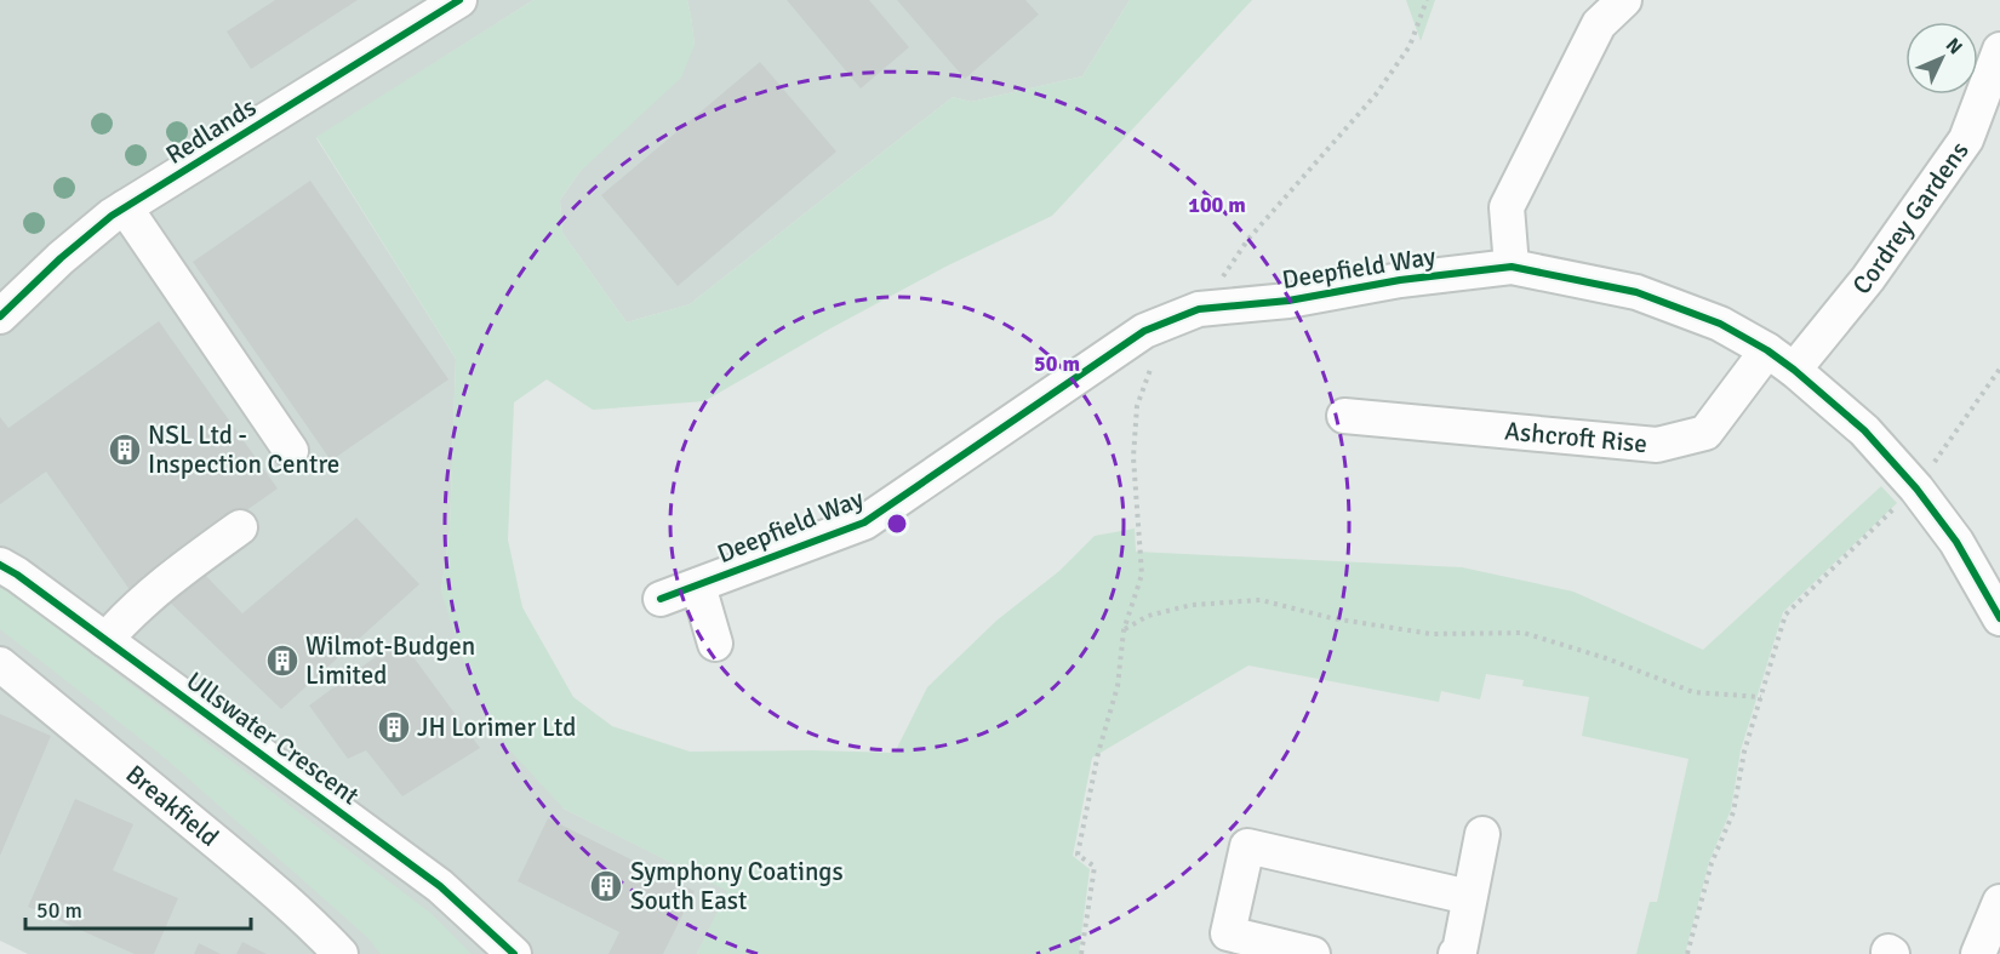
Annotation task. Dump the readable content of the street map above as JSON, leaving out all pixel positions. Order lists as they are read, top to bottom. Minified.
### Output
{"streets":{"street":["Redlands","Cordrey Gardens","Deepfield Way","Ashcroft Rise","Ullswater Crescent","Breakfield"]},"crossings":[["Cordrey Gardens","Deepfield Way"],["Cordrey Gardens","Ashcroft Rise"],["Deepfield Way","Ashcroft Rise"]],"places":{"building":["NSL Ltd - Inspection Centre","Wilmot-Budgen Limited","JH Lorimer Ltd","Symphony Coatings South East"]},"scale_bar":"50 m","north":"top right","rings":["100 m","50 m"]}
